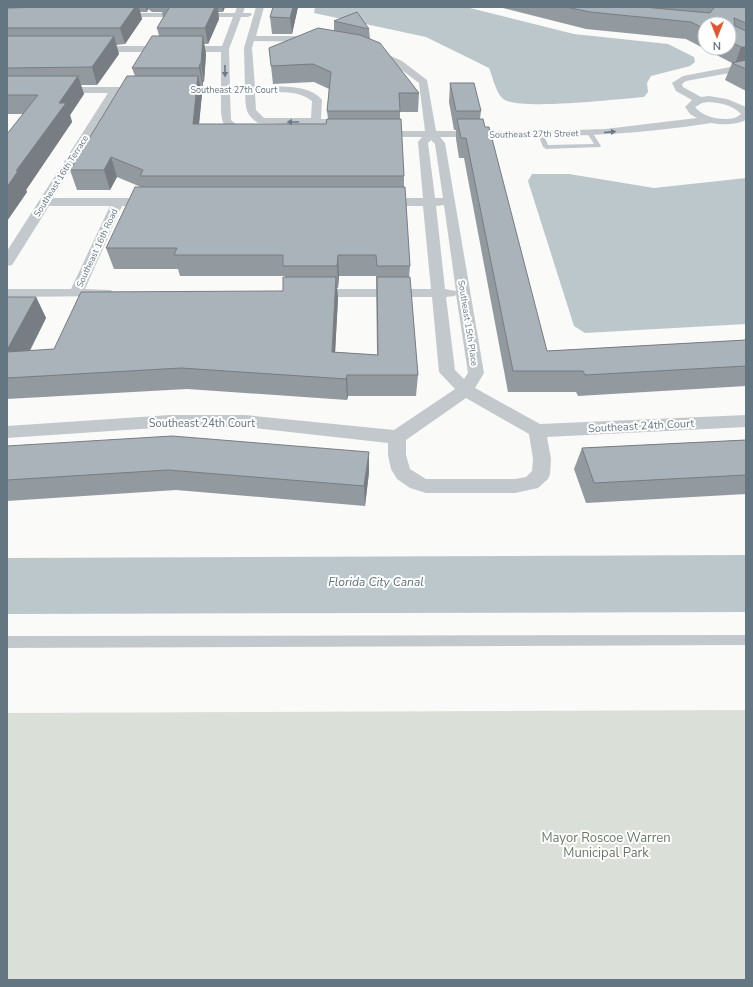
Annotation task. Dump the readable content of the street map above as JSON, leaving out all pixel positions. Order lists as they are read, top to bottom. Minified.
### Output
{"streets":{"street":["Southeast 27th Court","Southeast 27th Street","Southeast 16th Terrace","Southeast 16th Road","Southeast 15th Place","Southeast 24th Court"]},"crossings":[["Southeast 27th Court","Southeast 16th Terrace"],["Southeast 27th Street","Southeast 15th Place"]],"water":["Florida City Canal"],"parks":["Mayor Roscoe Warren Municipal Park"],"north":"bottom"}
